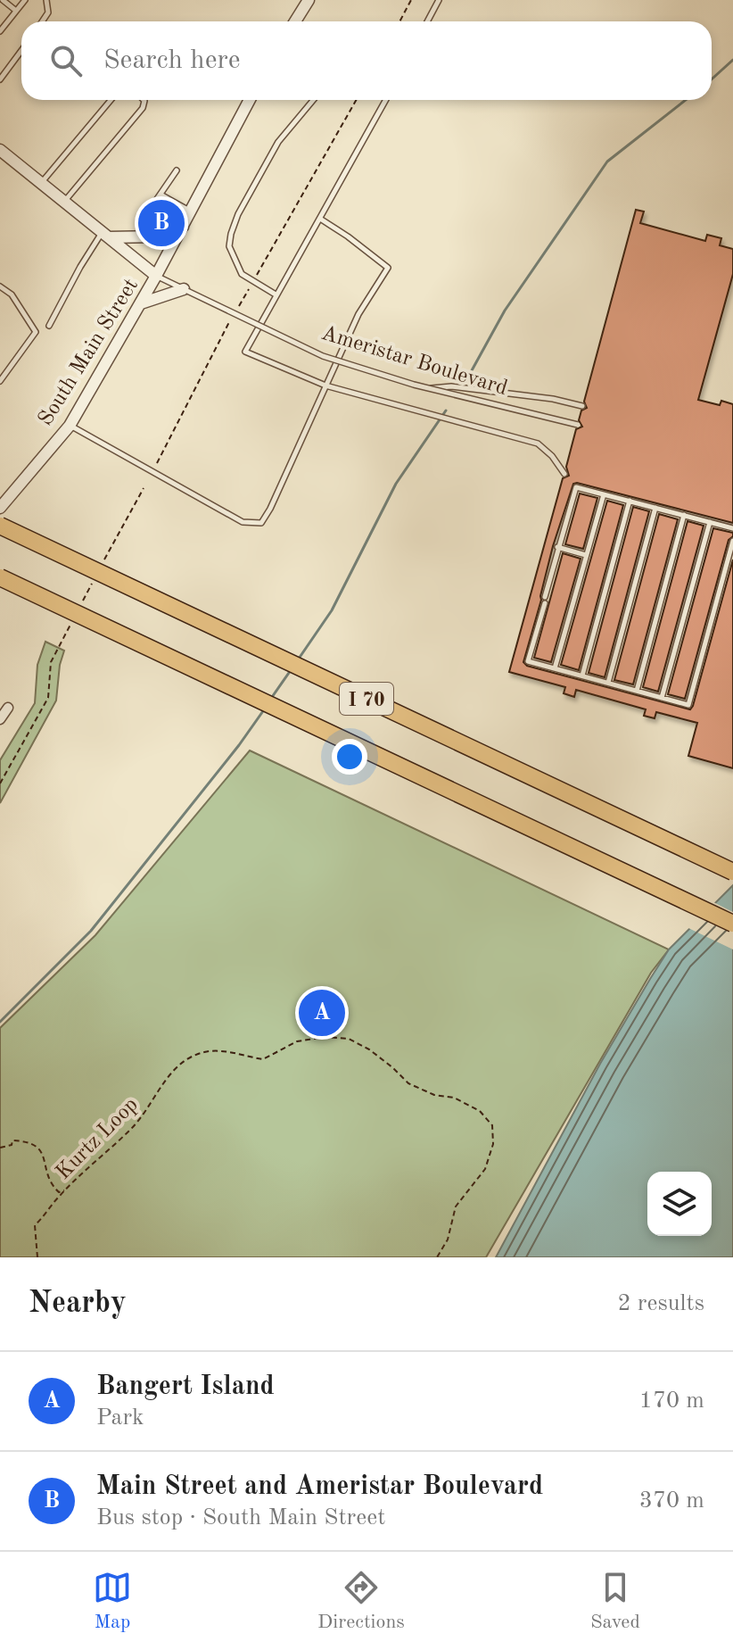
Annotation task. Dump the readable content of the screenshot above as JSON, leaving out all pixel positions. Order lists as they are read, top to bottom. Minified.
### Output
{"streets":{"highway":["I 70"],"street":["South Main Street","Ameristar Boulevard"],"path":["Kurtz Loop"]},"crossings":[["South Main Street","Ameristar Boulevard"]],"page":{"search":"Search here","pins":["B","A"],"heading":["Nearby","2 results"],"list":[{"mark":"A","name":"Bangert Island","note":"Park","value":"170 m"},{"mark":"B","name":"Main Street and Ameristar Boulevard","note":"Bus stop · South Main Street","value":"370 m"}],"nav":["Map","Directions","Saved"]}}
